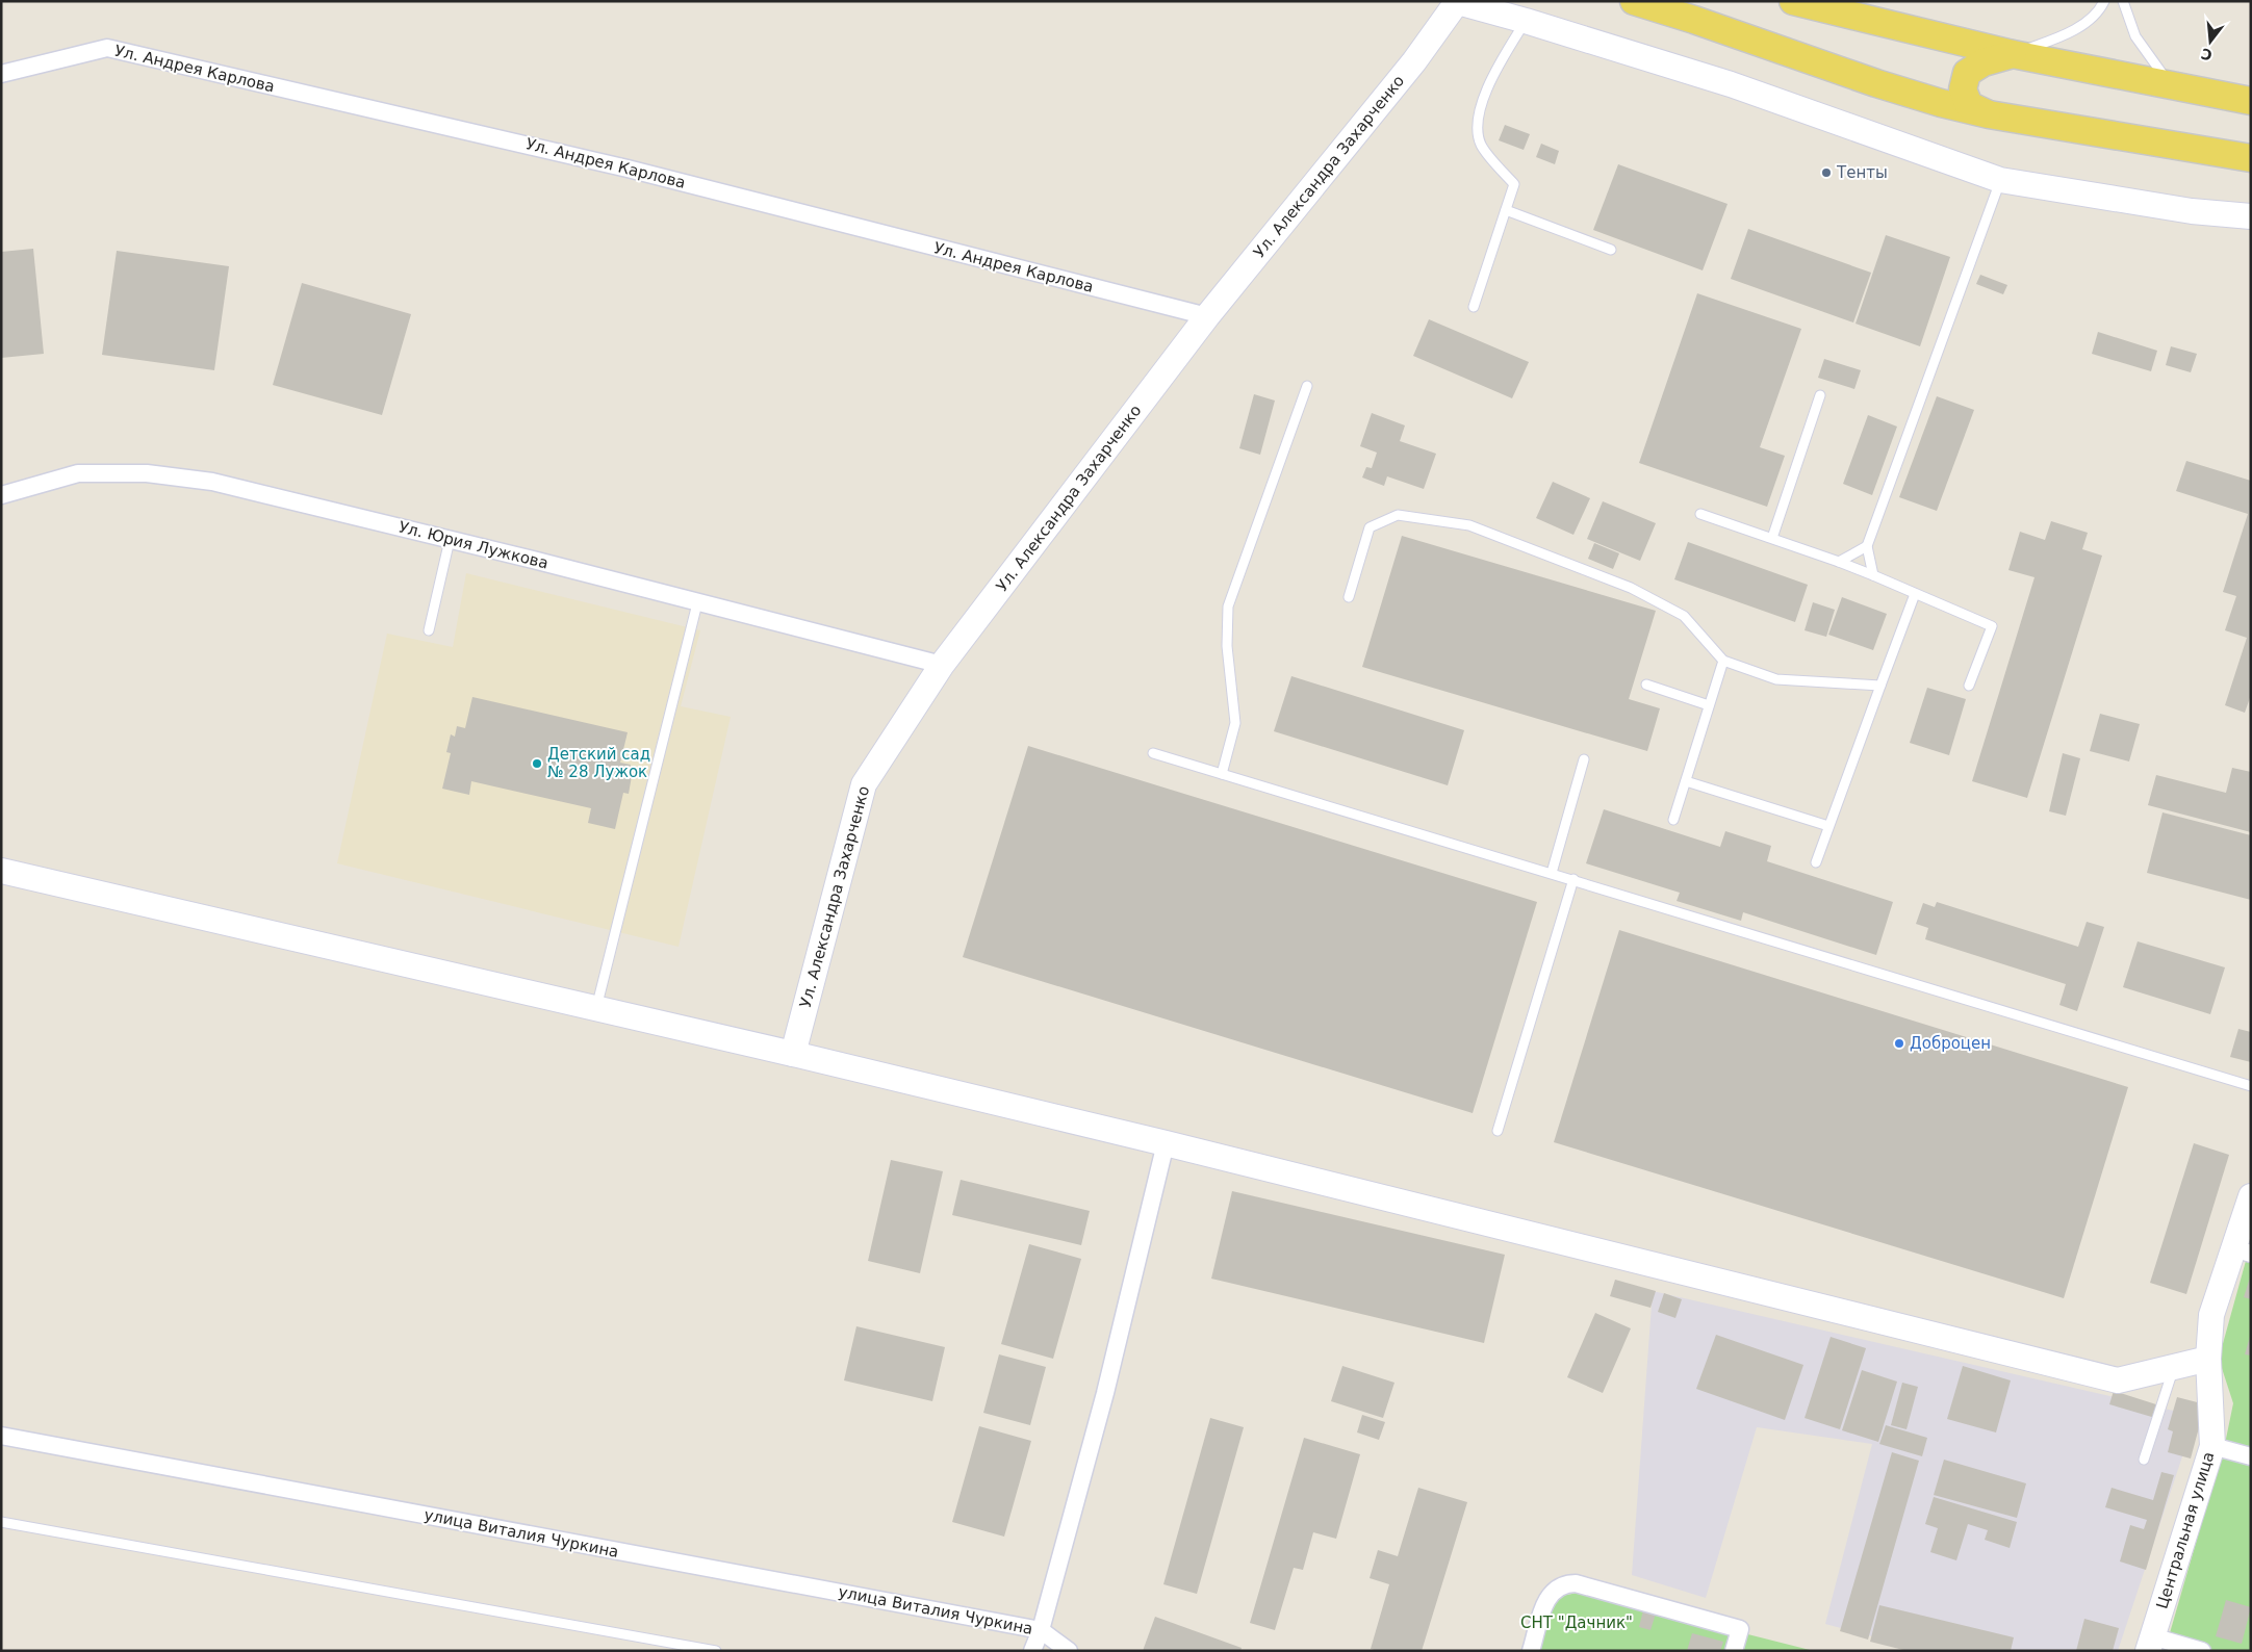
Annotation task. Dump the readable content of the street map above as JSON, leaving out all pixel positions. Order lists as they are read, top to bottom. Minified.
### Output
{"streets":{"street":["Ул. Андрея Карлова","Ул. Александра Захарченко","Ул. Юрия Лужкова","Центральная улица","улица Виталия Чуркина"]},"crossings":[["Ул. Андрея Карлова","Ул. Александра Захарченко"],["Ул. Александра Захарченко","Ул. Юрия Лужкова"]],"parks":["СНТ \"Дачник\""],"places":["Тенты","Детский сад № 28 Лужок","Доброцен"],"north":"bottom"}
